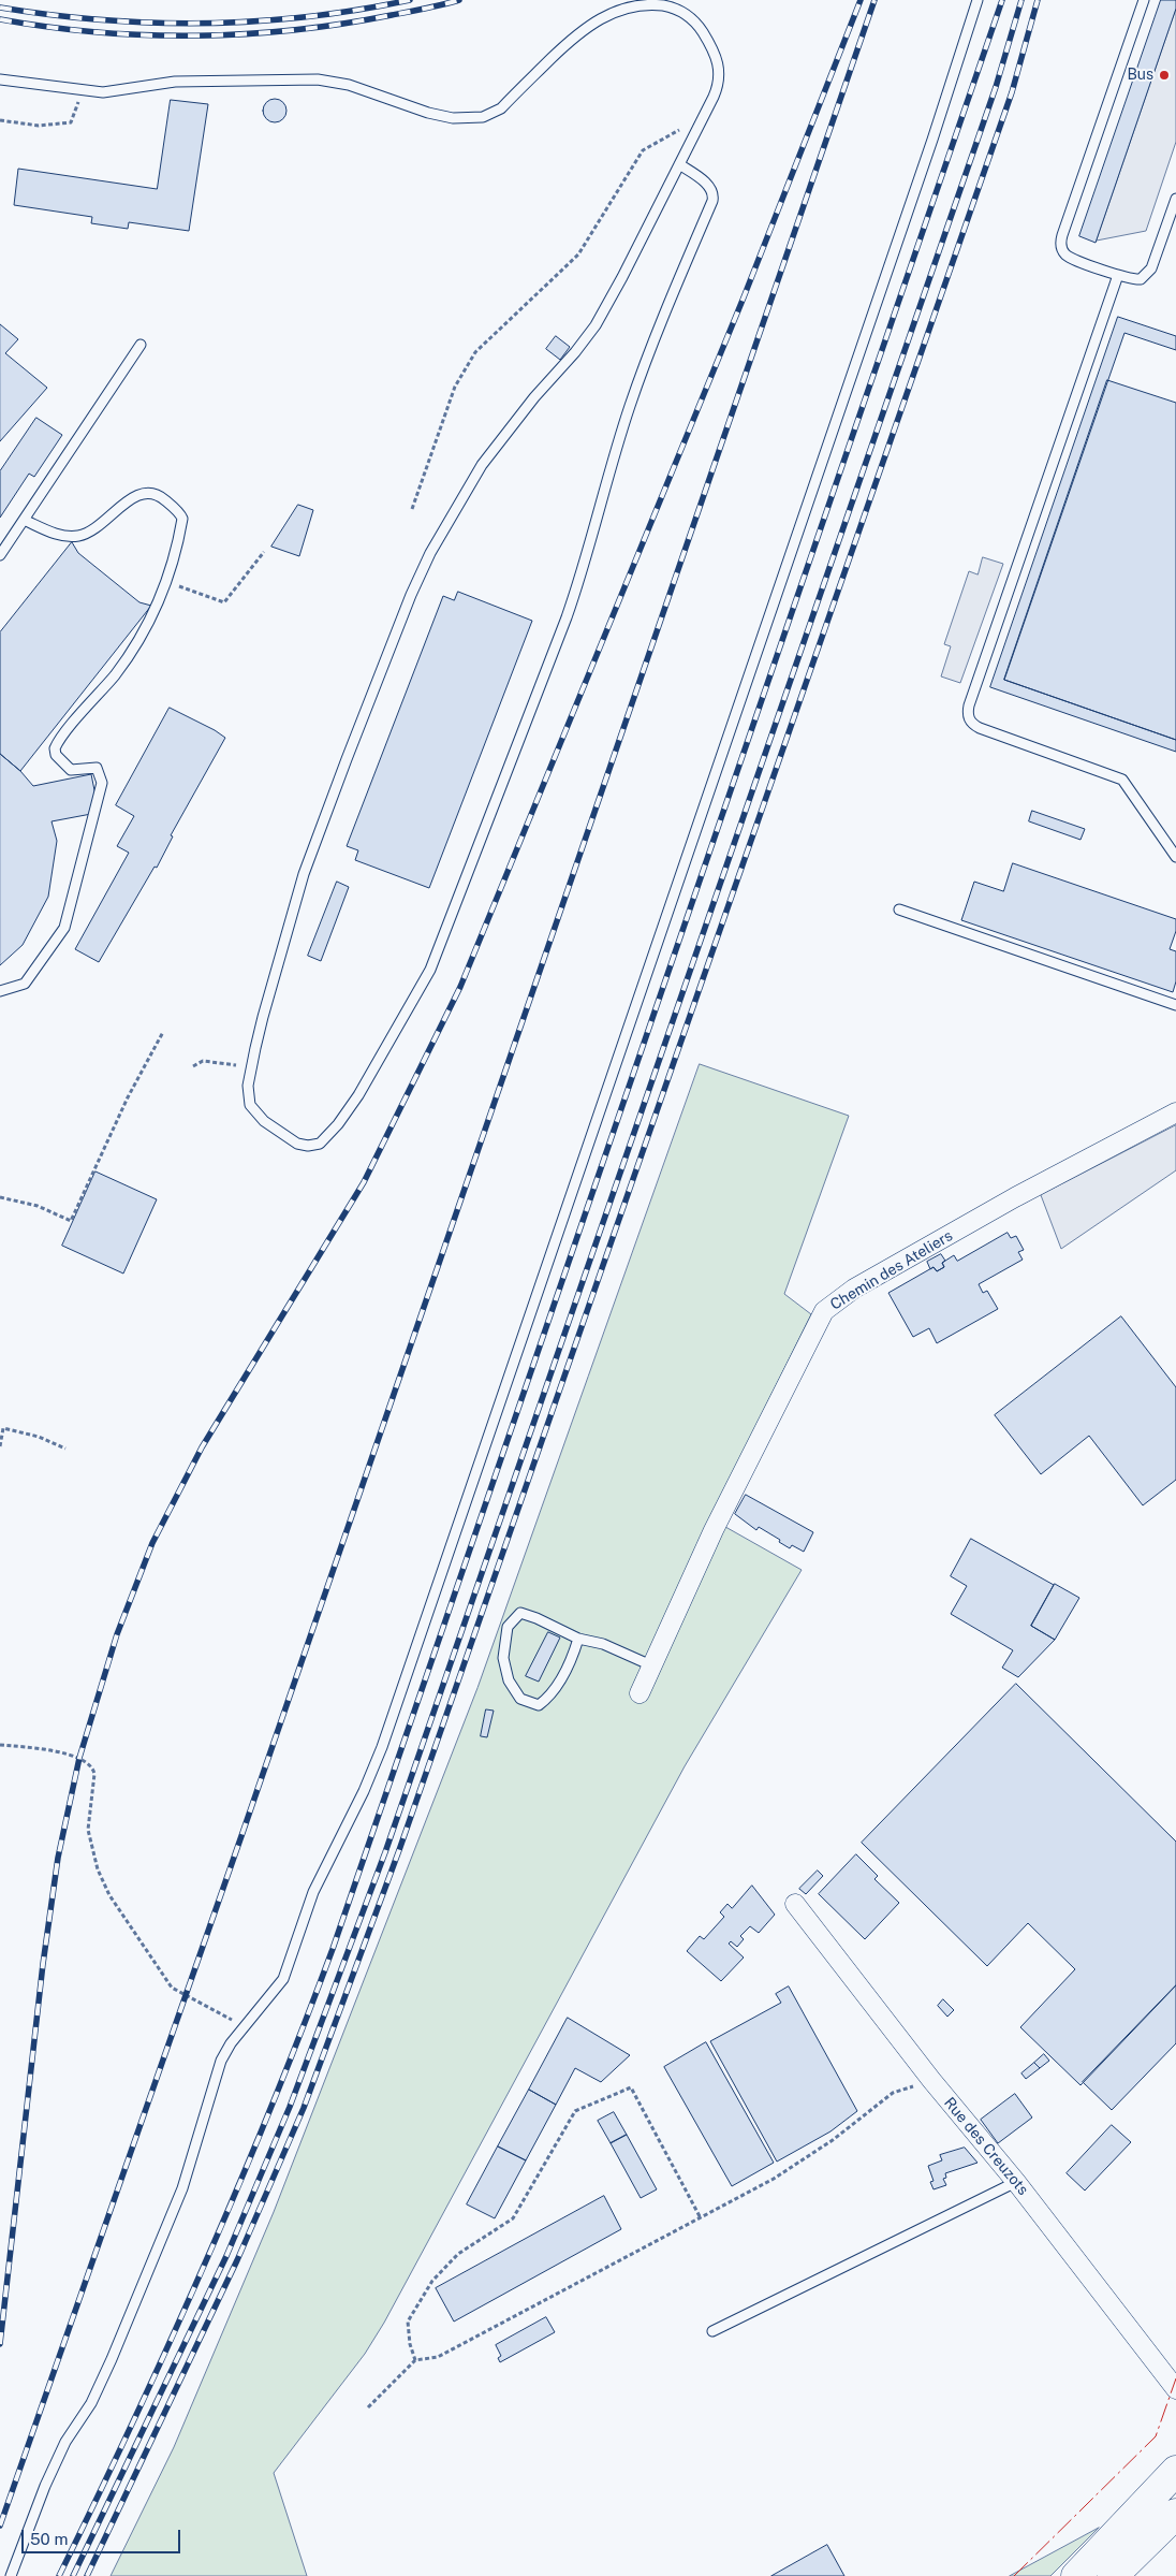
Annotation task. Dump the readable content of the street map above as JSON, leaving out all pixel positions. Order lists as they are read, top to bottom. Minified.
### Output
{"streets":{"street":["Chemin des Ateliers","Rue des Creuzots"]},"places":["Bus"],"scale_bar":"50 m"}
